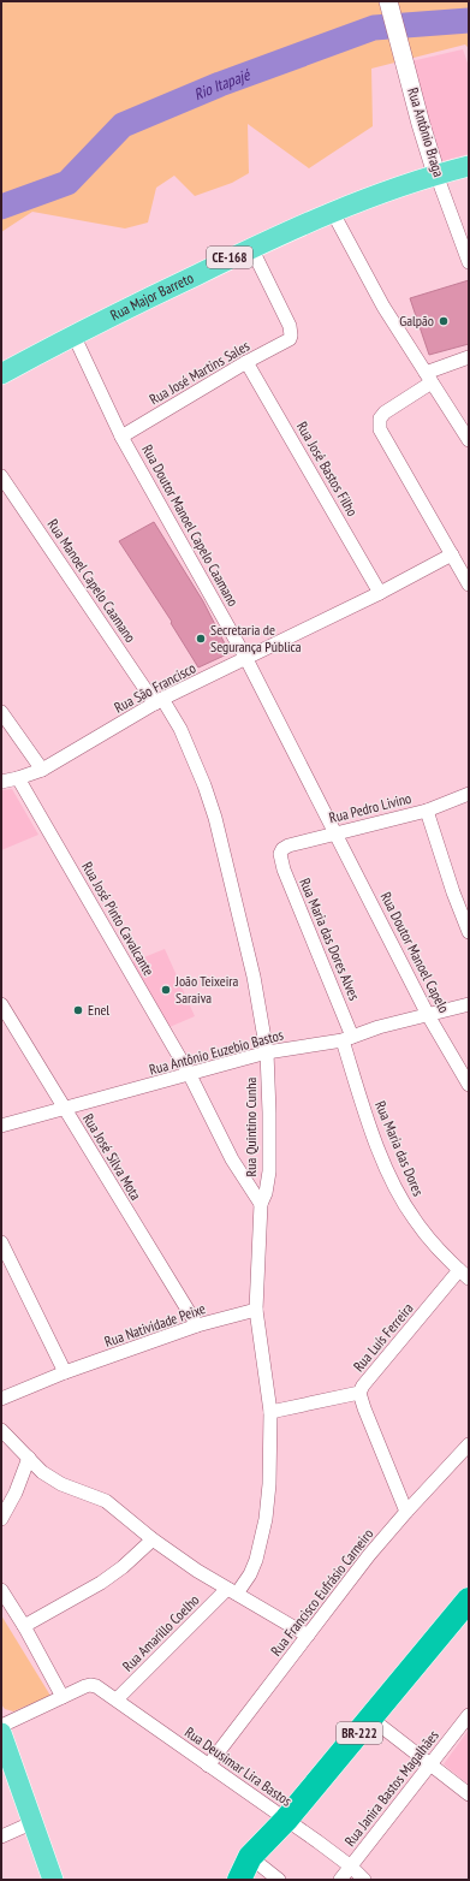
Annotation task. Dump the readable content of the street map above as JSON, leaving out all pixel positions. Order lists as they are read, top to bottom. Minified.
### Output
{"streets":{"highway":["BR-222"],"main road":["CE-168","Rua Major Barreto"],"street":["Rua Antônio Braga","Rua José Martins Sales","Rua José Bastos Filho","Rua Doutor Manoel Capelo Caamano","Rua Manoel Capelo Caamano","Rua São Francisco","Rua Pedro Livino","Rua José Pinto Cavalcante","Rua Maria das Dores Alves","Rua Doutor Manoel Capelo","Rua Antônio Euzebio Bastos","Rua Quintino Cunha","Rua Maria das Dores","Rua José Silva Mota","Rua Natividade Peixe","Rua Luís Ferreira","Rua Francisco Eufrásio Carneiro","Rua Amarillo Coelho","Rua Deusimar Lira Bastos","Rua Janira Bastos Magalhães"]},"crossings":[["Rua Antônio Braga","Rua Major Barreto"],["Rua Major Barreto","Rua José Martins Sales"],["Rua Major Barreto","Rua Doutor Manoel Capelo Caamano"],["Rua José Martins Sales","Rua José Bastos Filho"],["Rua José Martins Sales","Rua Doutor Manoel Capelo Caamano"],["Rua José Bastos Filho","Rua São Francisco"],["Rua Doutor Manoel Capelo Caamano","Rua São Francisco"],["Rua Doutor Manoel Capelo Caamano","Rua Pedro Livino"],["Rua Doutor Manoel Capelo Caamano","Rua Doutor Manoel Capelo"],["Rua Manoel Capelo Caamano","Rua São Francisco"],["Rua Manoel Capelo Caamano","Rua Quintino Cunha"],["Rua São Francisco","Rua José Pinto Cavalcante"],["Rua São Francisco","Rua Quintino Cunha"],["Rua Pedro Livino","Rua Maria das Dores Alves"],["Rua Pedro Livino","Rua Doutor Manoel Capelo"],["Rua José Pinto Cavalcante","Rua Antônio Euzebio Bastos"],["Rua José Pinto Cavalcante","Rua Quintino Cunha"],["Rua Maria das Dores Alves","Rua Antônio Euzebio Bastos"],["Rua Maria das Dores Alves","Rua Maria das Dores"],["Rua Doutor Manoel Capelo","Rua Antônio Euzebio Bastos"],["Rua Antônio Euzebio Bastos","Rua Quintino Cunha"],["Rua Antônio Euzebio Bastos","Rua Maria das Dores"],["Rua Antônio Euzebio Bastos","Rua José Silva Mota"],["Rua Quintino Cunha","Rua Natividade Peixe"],["Rua Quintino Cunha","Rua Amarillo Coelho"],["Rua Maria das Dores","Rua Luís Ferreira"],["Rua José Silva Mota","Rua Natividade Peixe"],["Rua Luís Ferreira","Rua Francisco Eufrásio Carneiro"],["Rua Francisco Eufrásio Carneiro","Rua Deusimar Lira Bastos"],["Rua Amarillo Coelho","Rua Deusimar Lira Bastos"],["BR-222","Rua Deusimar Lira Bastos"],["Rua Deusimar Lira Bastos","Rua Janira Bastos Magalhães"]],"water":["Rio Itapajé"],"places":["Galpão","Secretaria de Segurança Pública","João Teixeira Saraiva","Enel"]}
